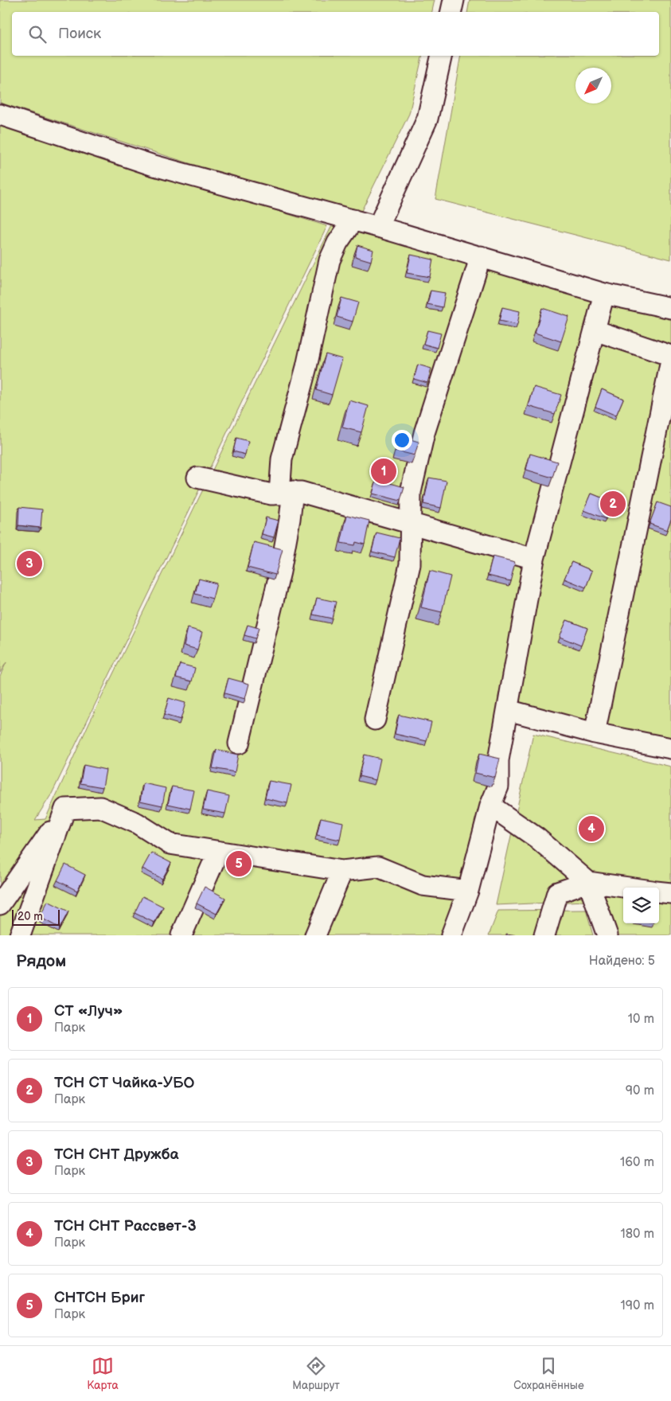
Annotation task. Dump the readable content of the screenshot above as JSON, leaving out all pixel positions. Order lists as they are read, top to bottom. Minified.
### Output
{"scale_bar":"20 m","north":"bottom left","page":{"search":"Поиск","pins":["1","2","3","4","5"],"scale":"20 m","heading":["Рядом","Найдено: 5"],"list":[{"mark":"1","name":"СТ «Луч»","note":"Парк","value":"10 m"},{"mark":"2","name":"ТСН СТ Чайка-УБО","note":"Парк","value":"90 m"},{"mark":"3","name":"ТСН СНТ Дружба","note":"Парк","value":"160 m"},{"mark":"4","name":"ТСН СНТ Рассвет-3","note":"Парк","value":"180 m"},{"mark":"5","name":"СНТСН Бриг","note":"Парк","value":"190 m"}],"nav":["Карта","Маршрут","Сохранённые"]}}
